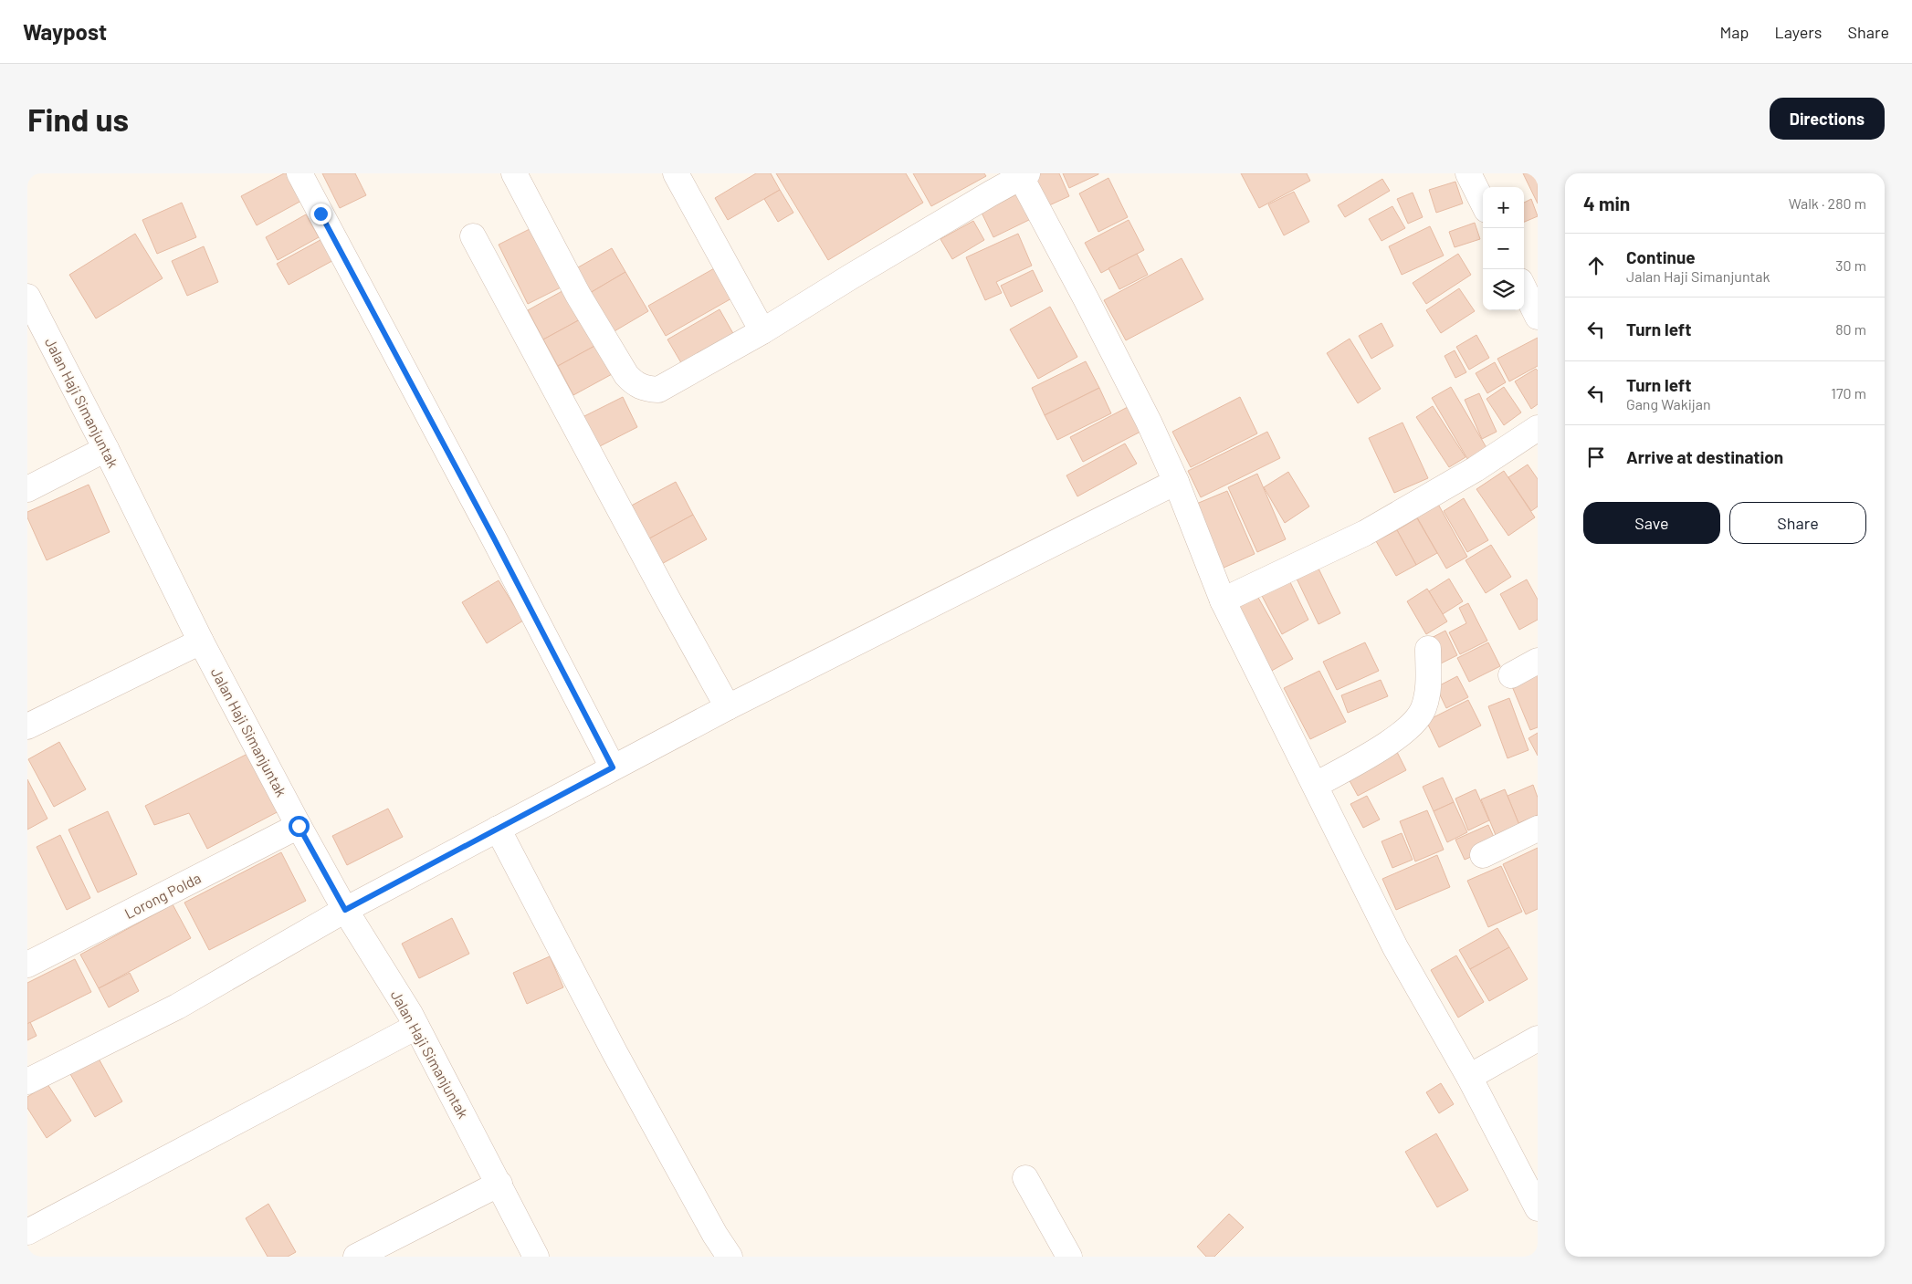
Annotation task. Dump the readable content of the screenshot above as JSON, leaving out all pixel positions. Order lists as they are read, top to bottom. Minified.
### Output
{"streets":{"street":["Jalan Haji Simanjuntak","Lorong Polda"]},"crossings":[["Jalan Haji Simanjuntak","Lorong Polda"]],"page":{"header":"Waypost","nav":["Map","Layers","Share"],"buttons":["Directions",["Save","Share"]],"title":"Find us","heading":["4 min","Walk · 280 m"],"map_buttons":["+","−"],"list":[["Continue","Jalan Haji Simanjuntak","30 m"],["Turn left","80 m"],["Turn left","Gang Wakijan","170 m"],"Arrive at destination"]}}
